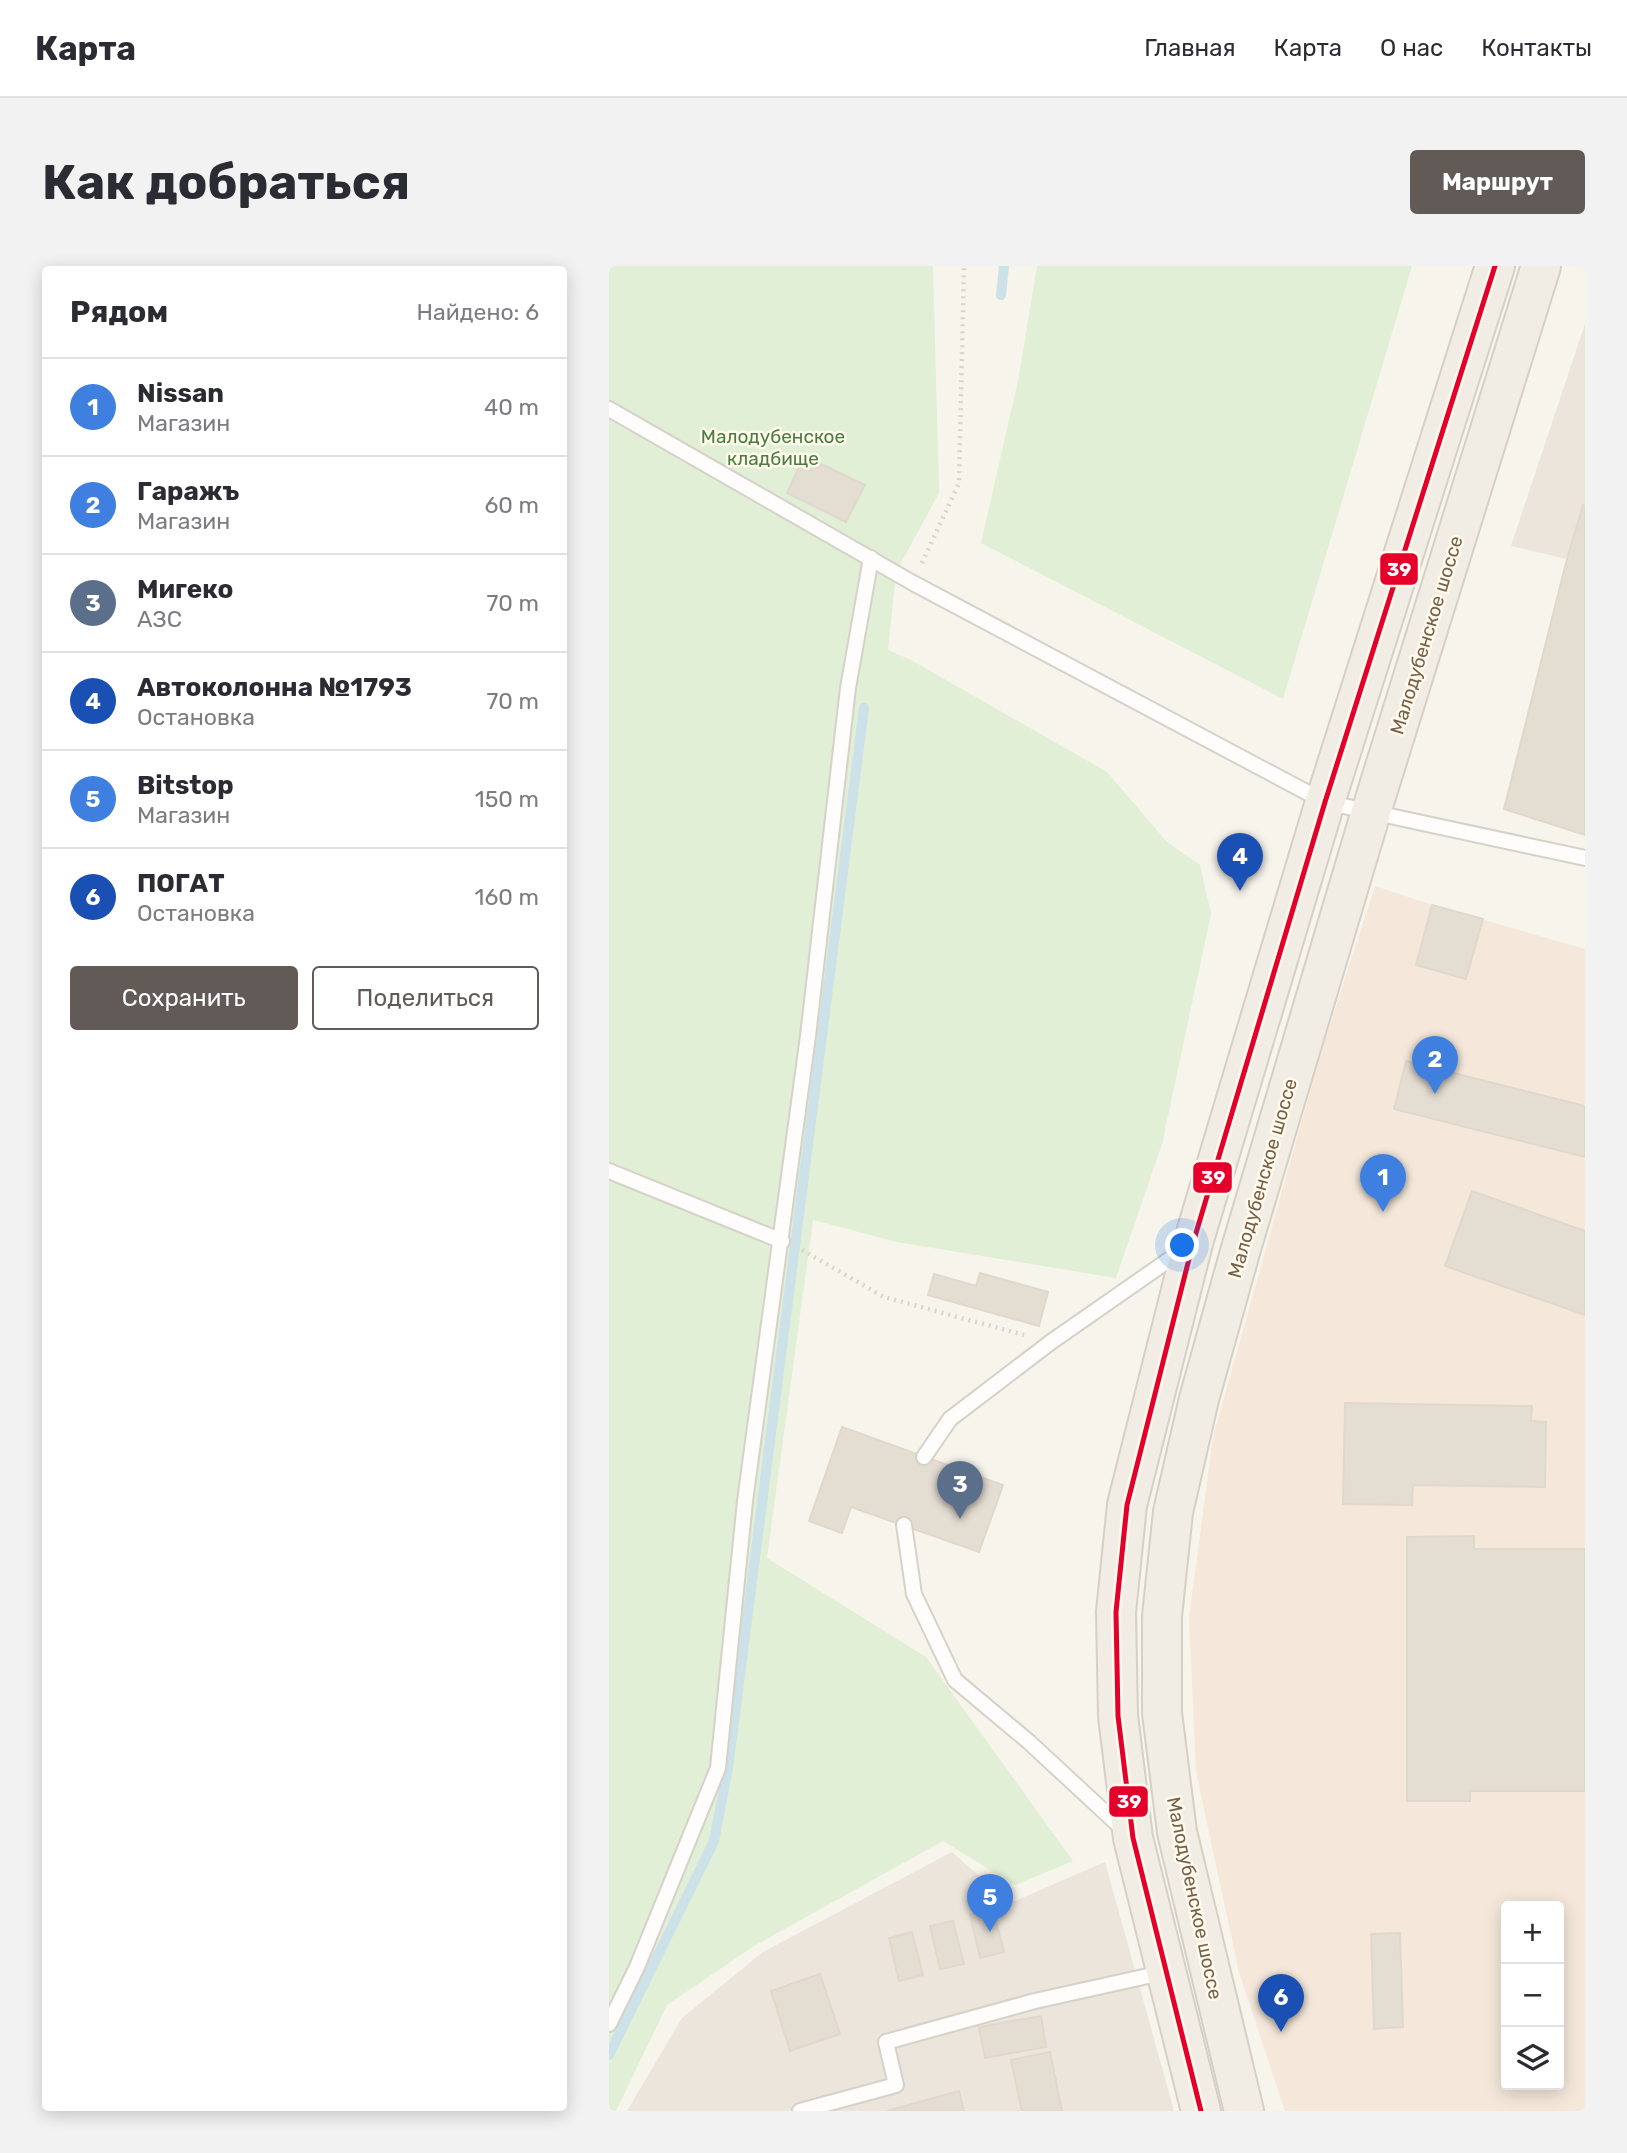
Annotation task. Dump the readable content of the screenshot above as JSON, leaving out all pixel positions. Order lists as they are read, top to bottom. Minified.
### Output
{"streets":{"highway":["Малодубенское шоссе"]},"parks":["Малодубенское кладбище"],"lines":["transit line 39"],"page":{"header":"Карта","nav":["Главная","Карта","О нас","Контакты"],"buttons":["Маршрут",["Сохранить","Поделиться"]],"title":"Как добраться","heading":["Рядом","Найдено: 6"],"list":[{"mark":"1","name":"Nissan","note":"Магазин","value":"40 m"},{"mark":"2","name":"Гаражъ","note":"Магазин","value":"60 m"},{"mark":"3","name":"Мигеко","note":"АЗС","value":"70 m"},{"mark":"4","name":"Автоколонна №1793","note":"Остановка","value":"70 m"},{"mark":"5","name":"Bitstop","note":"Магазин","value":"150 m"},{"mark":"6","name":"ПОГАТ","note":"Остановка","value":"160 m"}],"pins":["4","2","1","3","5","6"],"map_buttons":["+","−"]}}
